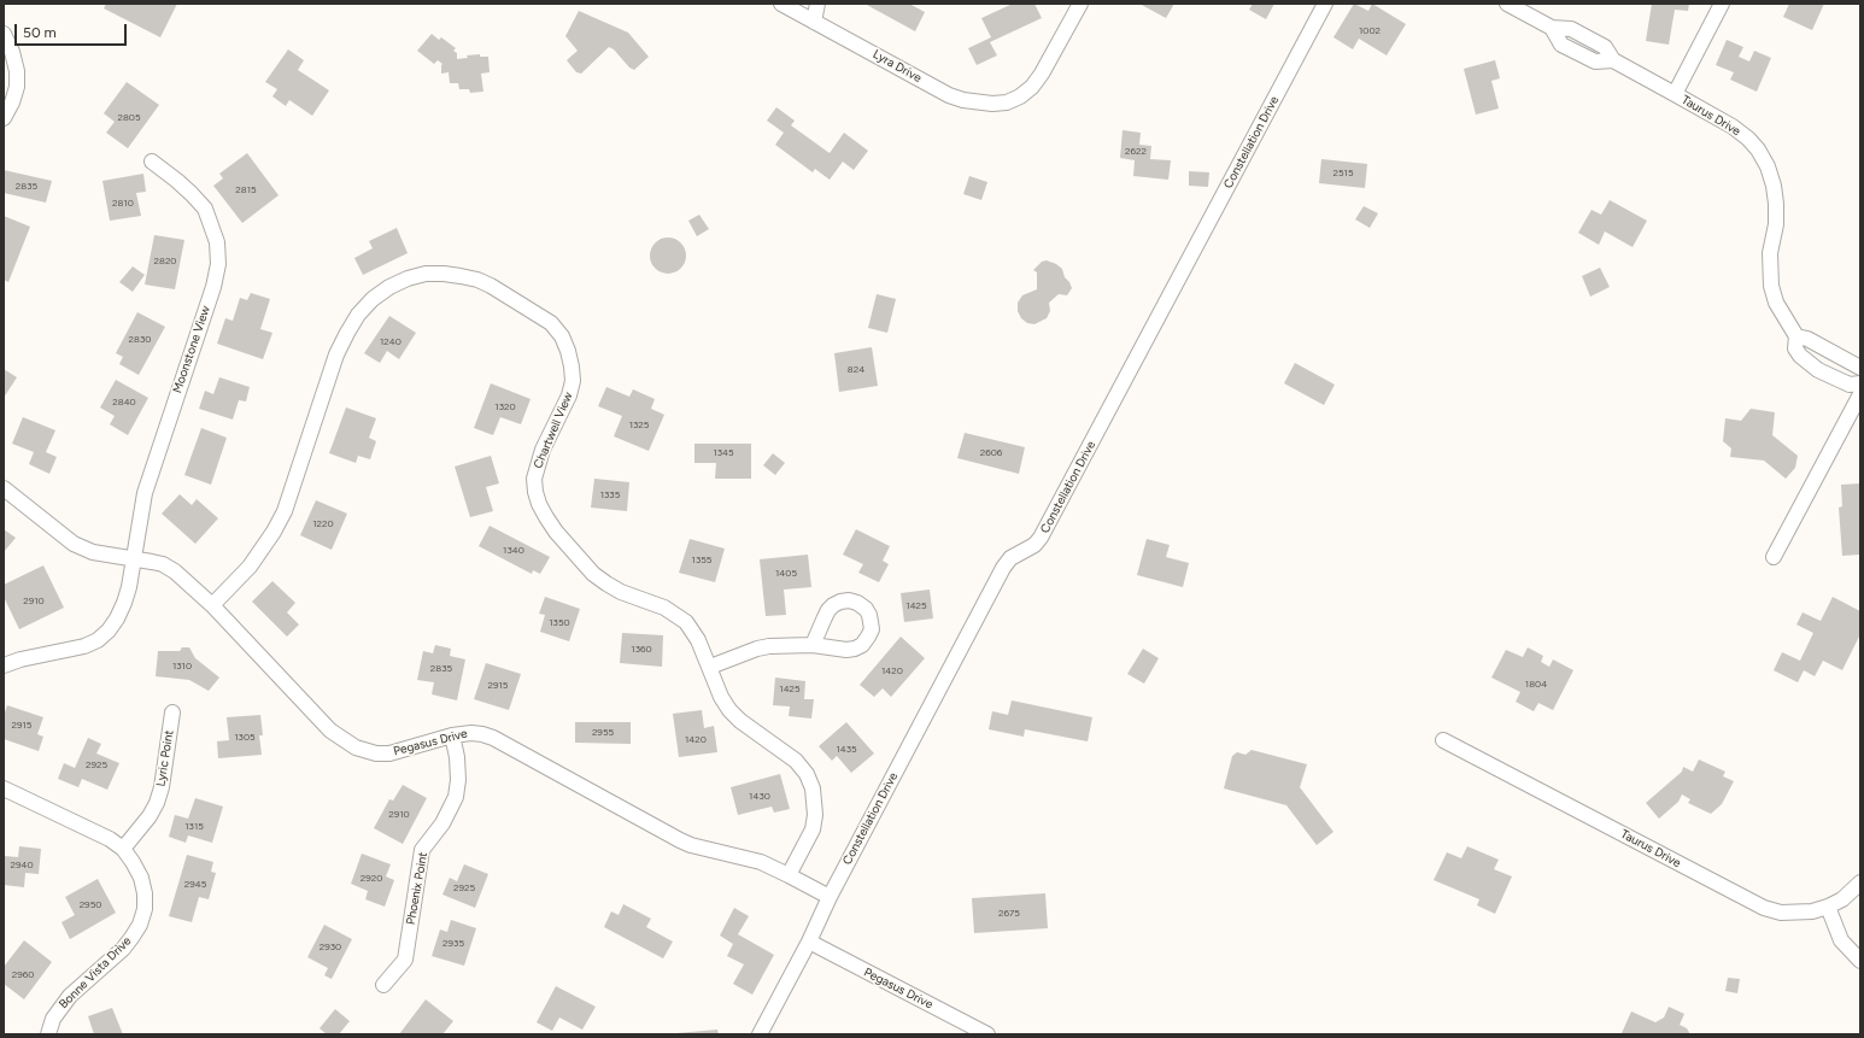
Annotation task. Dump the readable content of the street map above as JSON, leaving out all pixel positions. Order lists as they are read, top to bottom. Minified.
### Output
{"streets":{"street":["Lyra Drive","Taurus Drive","Constellation Drive","Moonstone View","Chartwell View","Pegasus Drive","Lyric Point","Phoenix Point","Bonne Vista Drive"]},"crossings":[["Constellation Drive","Pegasus Drive"],["Moonstone View","Pegasus Drive"],["Chartwell View","Pegasus Drive"],["Pegasus Drive","Phoenix Point"],["Lyric Point","Bonne Vista Drive"]],"house_numbers":["1002","2805","2622","2515","2835","2815","2810","2820","2830","1240","824","2840","1320","1325","1345","2606","1335","1220","1340","1355","1405","2910","1425","1350","1360","1310","2835","1420","1804","2915","1425","2915","2955","1305","1420","1435","2925","1430","2910","1315","2940","2920","2945","2925","2950","2675","2935","2930","2960"],"scale_bar":"50 m"}
